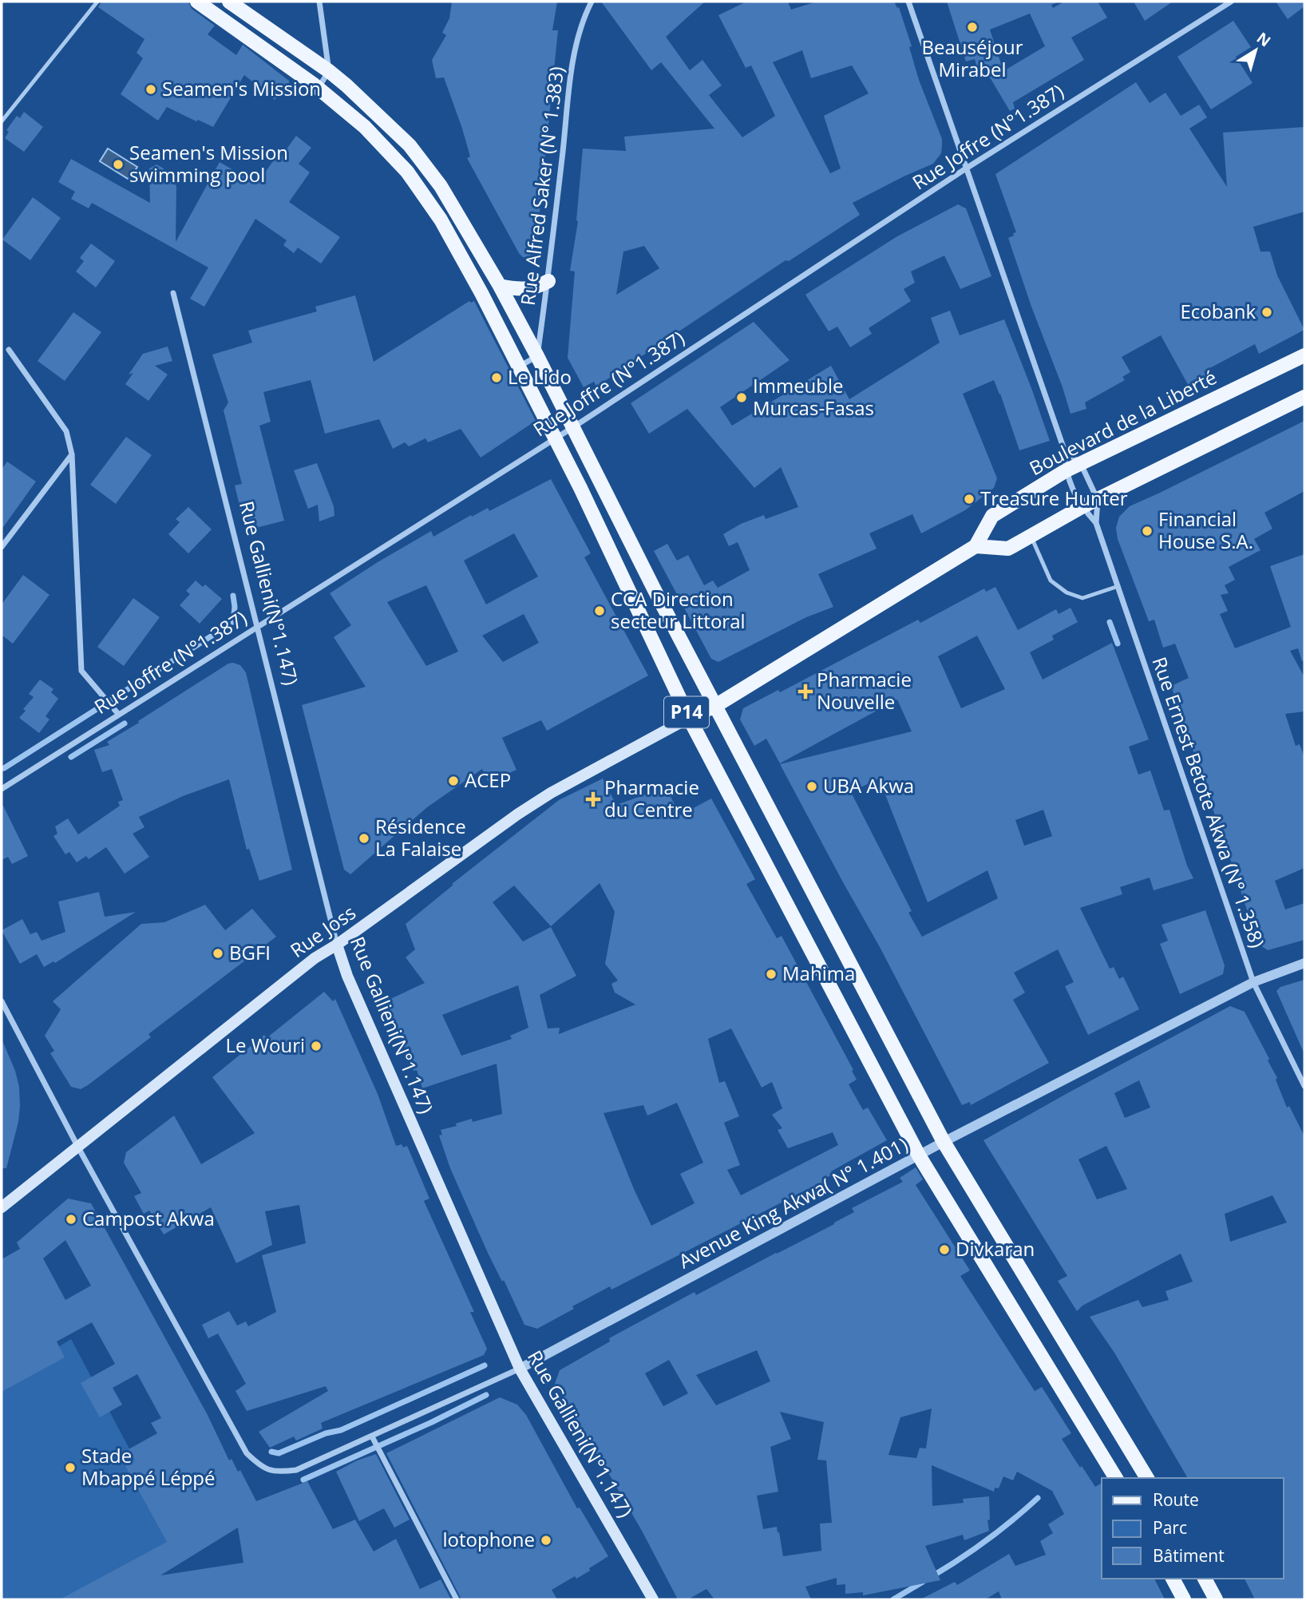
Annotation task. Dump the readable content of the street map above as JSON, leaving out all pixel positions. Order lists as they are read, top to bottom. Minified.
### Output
{"streets":{"main road":["Boulevard de la Liberté","Rue Gallieni(N°1.147)","P14","Rue Joss"],"street":["Rue Joffre (N°1.387)","Rue Alfred Saker (N° 1.383)","Rue Ernest Betote Akwa (N° 1.358)","Avenue King Akwa( N° 1.401)"]},"crossings":[["Rue Joffre (N°1.387)","Rue Gallieni(N°1.147)"],["Rue Joffre (N°1.387)","P14"],["Rue Joffre (N°1.387)","Rue Ernest Betote Akwa (N° 1.358)"],["Rue Alfred Saker (N° 1.383)","P14"],["Boulevard de la Liberté","P14"],["Boulevard de la Liberté","Rue Ernest Betote Akwa (N° 1.358)"],["Boulevard de la Liberté","Rue Joss"],["Rue Gallieni(N°1.147)","Rue Joss"],["Rue Gallieni(N°1.147)","Avenue King Akwa( N° 1.401)"],["P14","Rue Joss"],["P14","Avenue King Akwa( N° 1.401)"],["Rue Ernest Betote Akwa (N° 1.358)","Avenue King Akwa( N° 1.401)"],["Rue Joss","Avenue King Akwa( N° 1.401)"]],"places":{"other":["Beauséjour Mirabel","Seamen's Mission","Seamen's Mission swimming pool","Ecobank","Le Lido","Immeuble Murcas-Fasas","Treasure Hunter","Financial House S.A.","CCA Direction secteur Littoral","ACEP","UBA Akwa","Résidence La Falaise","BGFI","Mahima","Le Wouri","Campost Akwa","Divkaran","Stade Mbappé Léppé","lotophone"],"health":["Pharmacie Nouvelle","Pharmacie du Centre"]},"legend":["Route","Parc","Bâtiment"],"north":"top right"}
